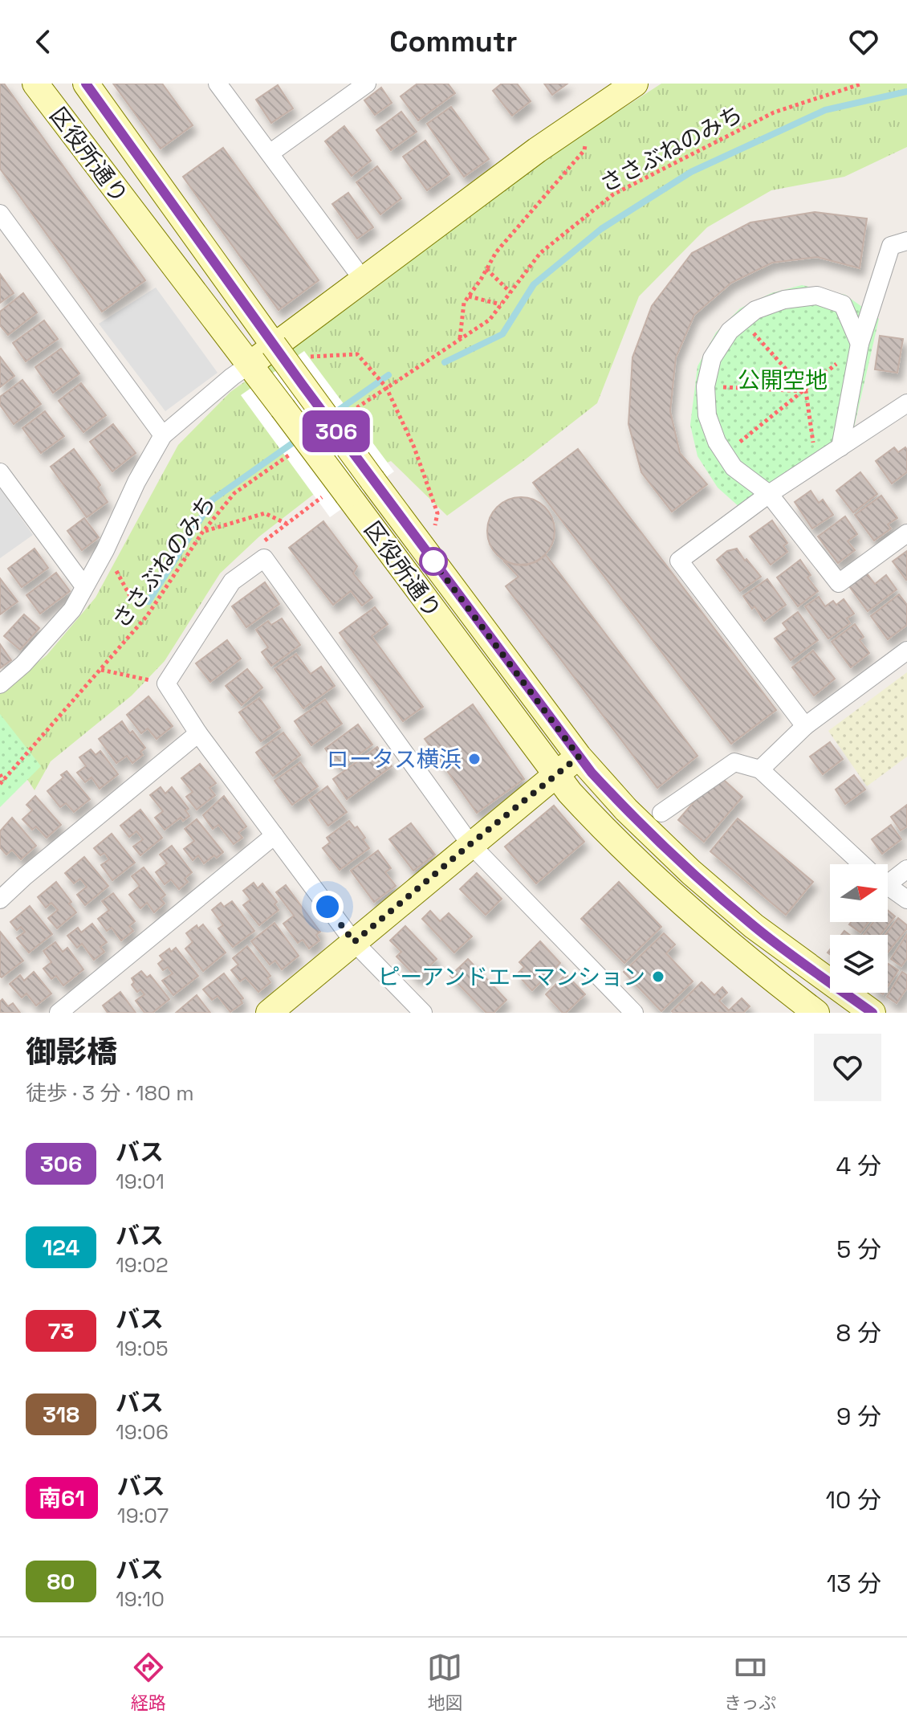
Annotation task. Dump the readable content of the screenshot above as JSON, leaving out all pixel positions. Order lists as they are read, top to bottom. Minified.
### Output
{"streets":{"street":["区役所通り"],"path":["ささぶねのみち"]},"parks":["公開空地"],"places":["ロータス横浜","ピーアンドエーマンション"],"lines":["bus line 306"],"north":"right","page":{"header":"Commutr","on_map":"306","heading":["御影橋","徒歩 · 3 分 · 180 m"],"list":[{"mark":"306","name":"バス","note":"19:01","value":"4 分"},{"mark":"124","name":"バス","note":"19:02","value":"5 分"},{"mark":"73","name":"バス","note":"19:05","value":"8 分"},{"mark":"318","name":"バス","note":"19:06","value":"9 分"},{"mark":"南61","name":"バス","note":"19:07","value":"10 分"},{"mark":"80","name":"バス","note":"19:10","value":"13 分"}],"tabs":["経路","地図","きっぷ"]}}
